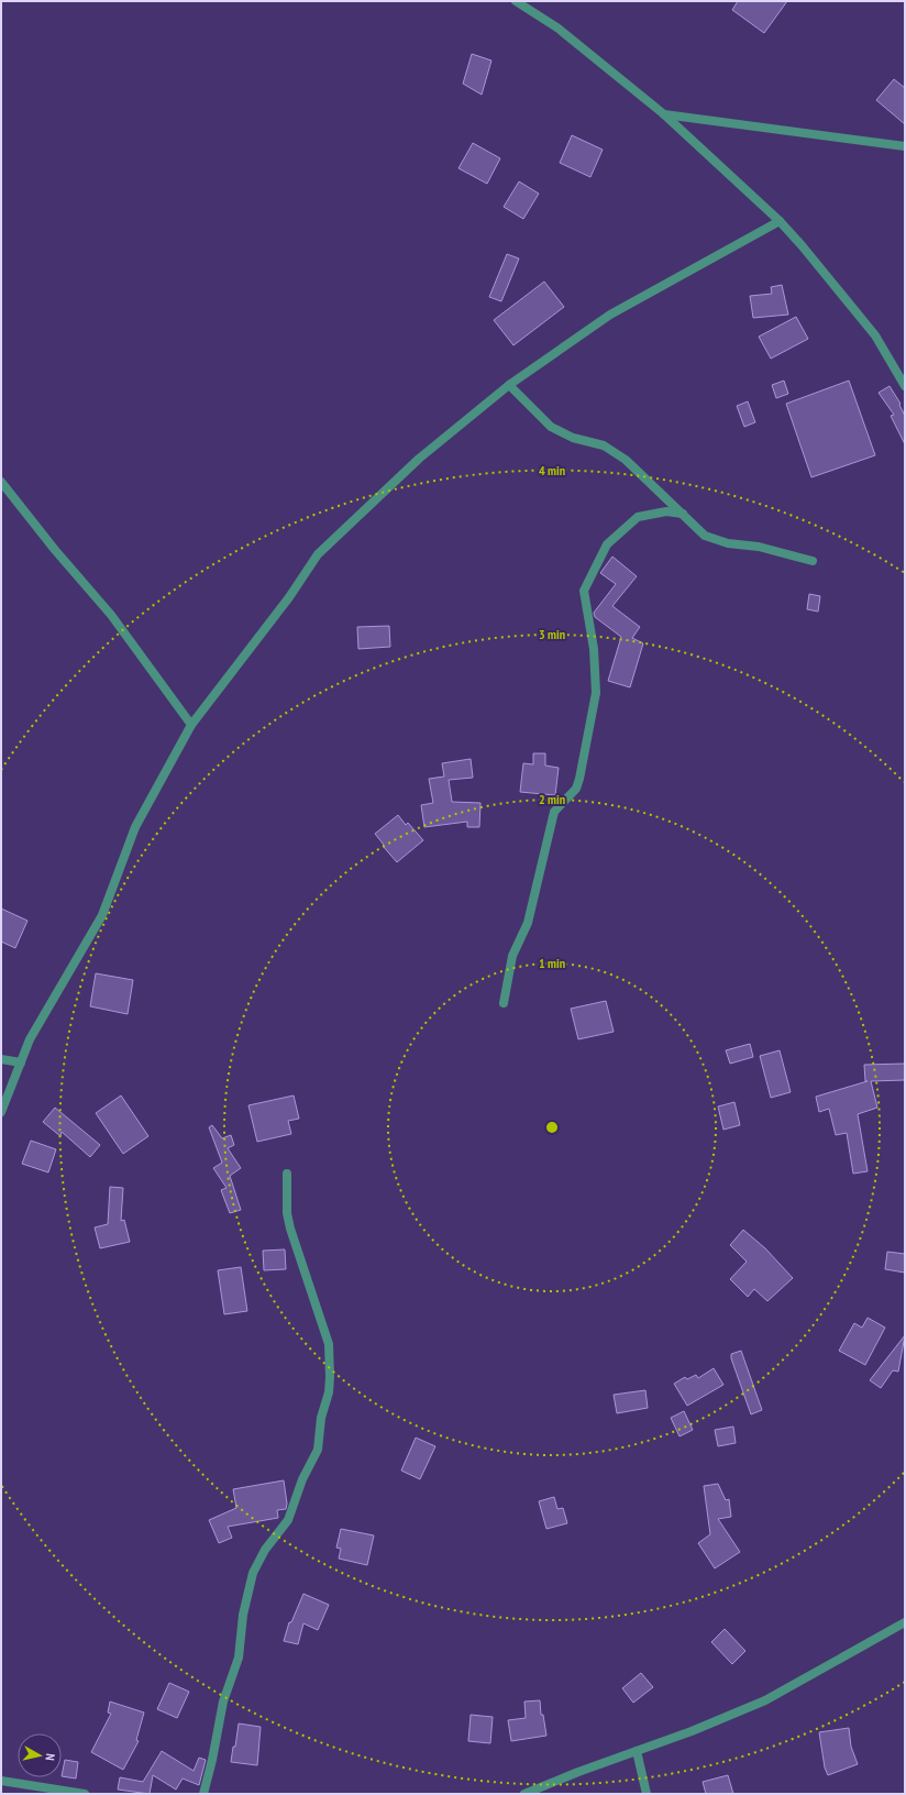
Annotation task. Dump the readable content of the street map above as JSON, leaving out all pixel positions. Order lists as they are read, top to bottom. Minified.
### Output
{"north":"right","rings":["4 min","3 min","2 min","1 min"]}
